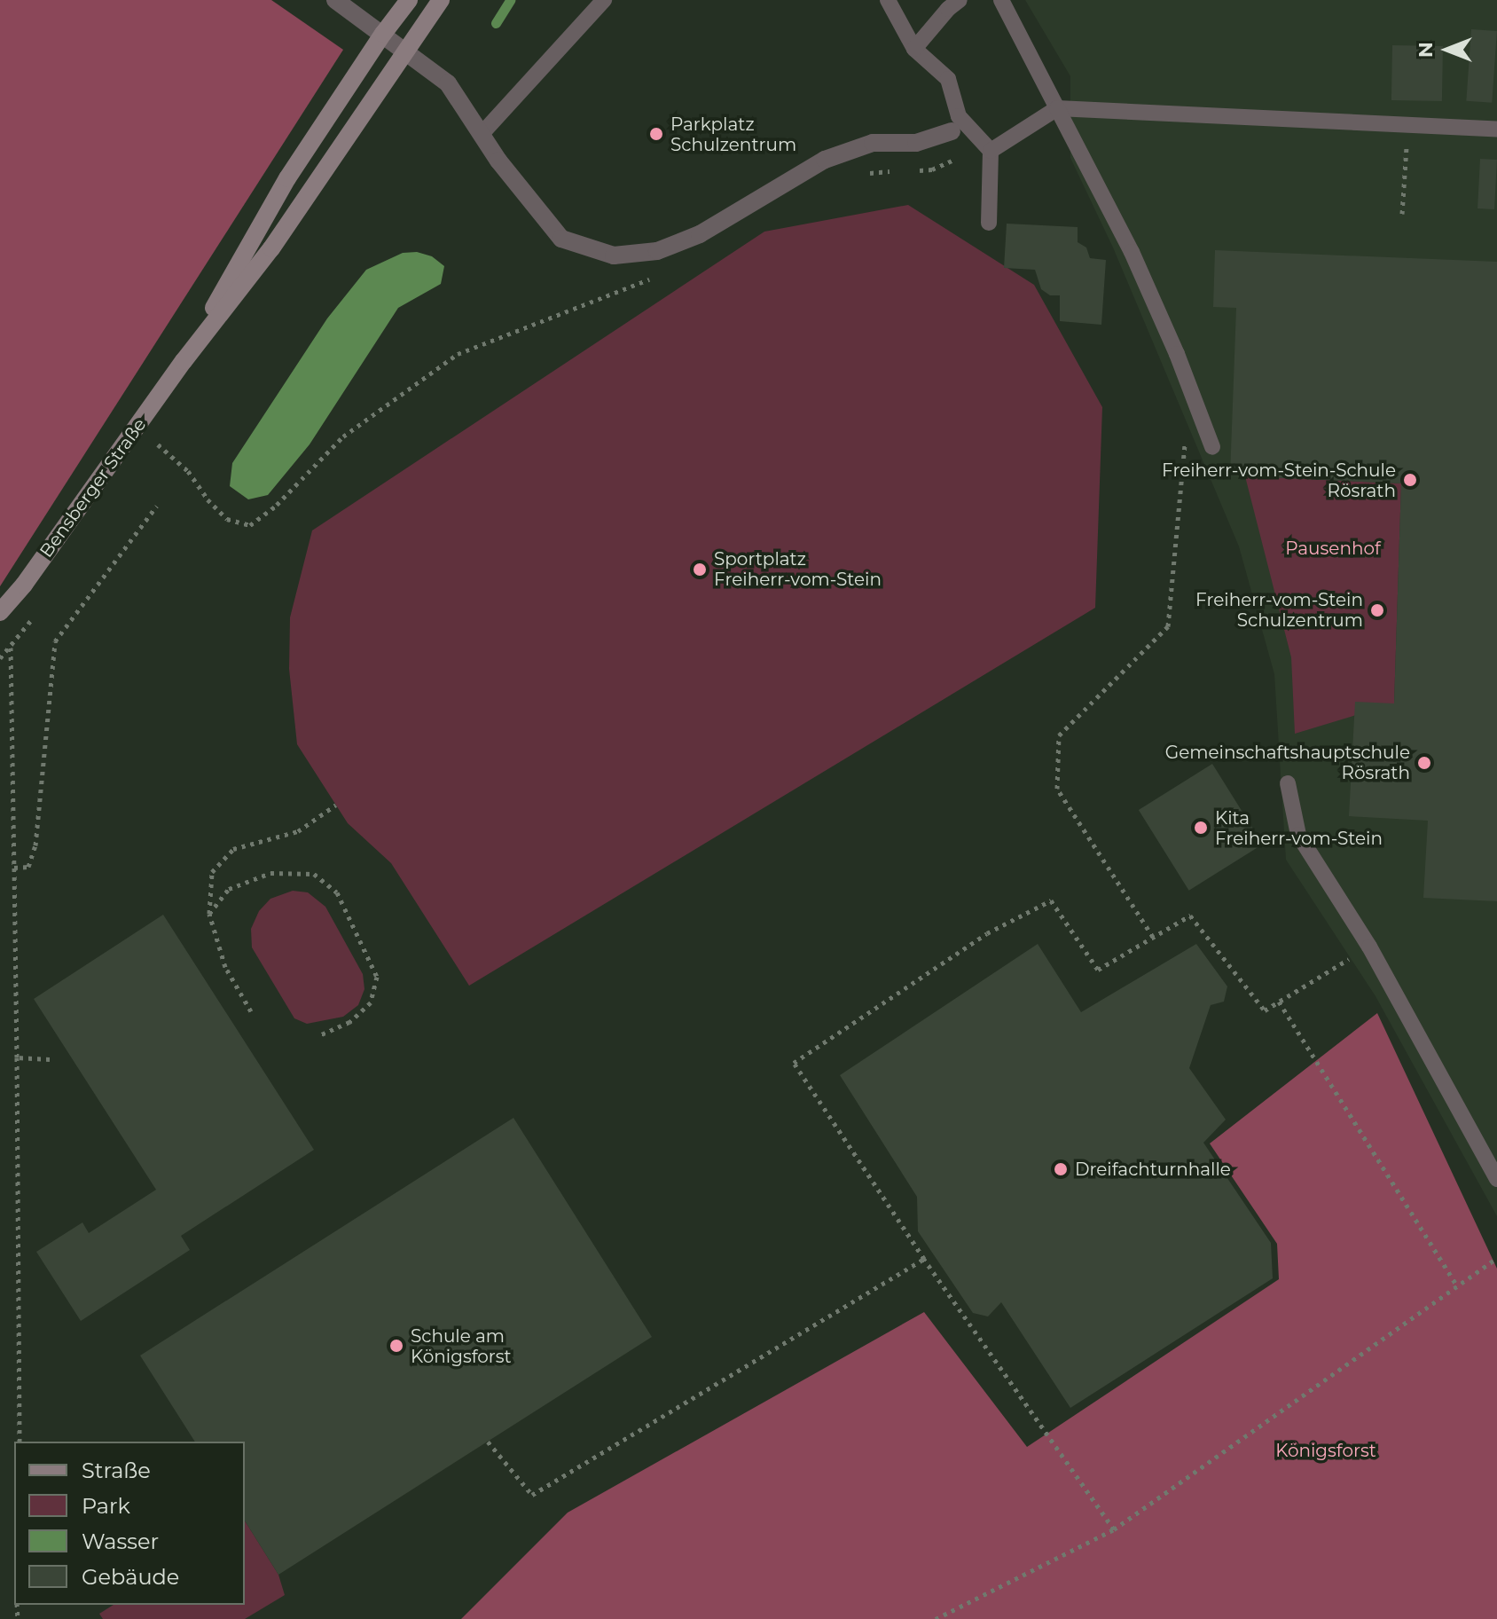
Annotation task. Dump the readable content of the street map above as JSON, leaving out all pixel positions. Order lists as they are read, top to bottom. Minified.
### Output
{"streets":{"main road":["Bensberger Straße"]},"parks":["Pausenhof","Königsforst"],"places":["Parkplatz Schulzentrum","Freiherr-vom-Stein-Schule Rösrath","Sportplatz Freiherr-vom-Stein","Freiherr-vom-Stein Schulzentrum","Gemeinschaftshauptschule Rösrath","Kita Freiherr-vom-Stein","Dreifachturnhalle","Schule am Königsforst"],"legend":["Straße","Park","Wasser","Gebäude"],"north":"left"}
